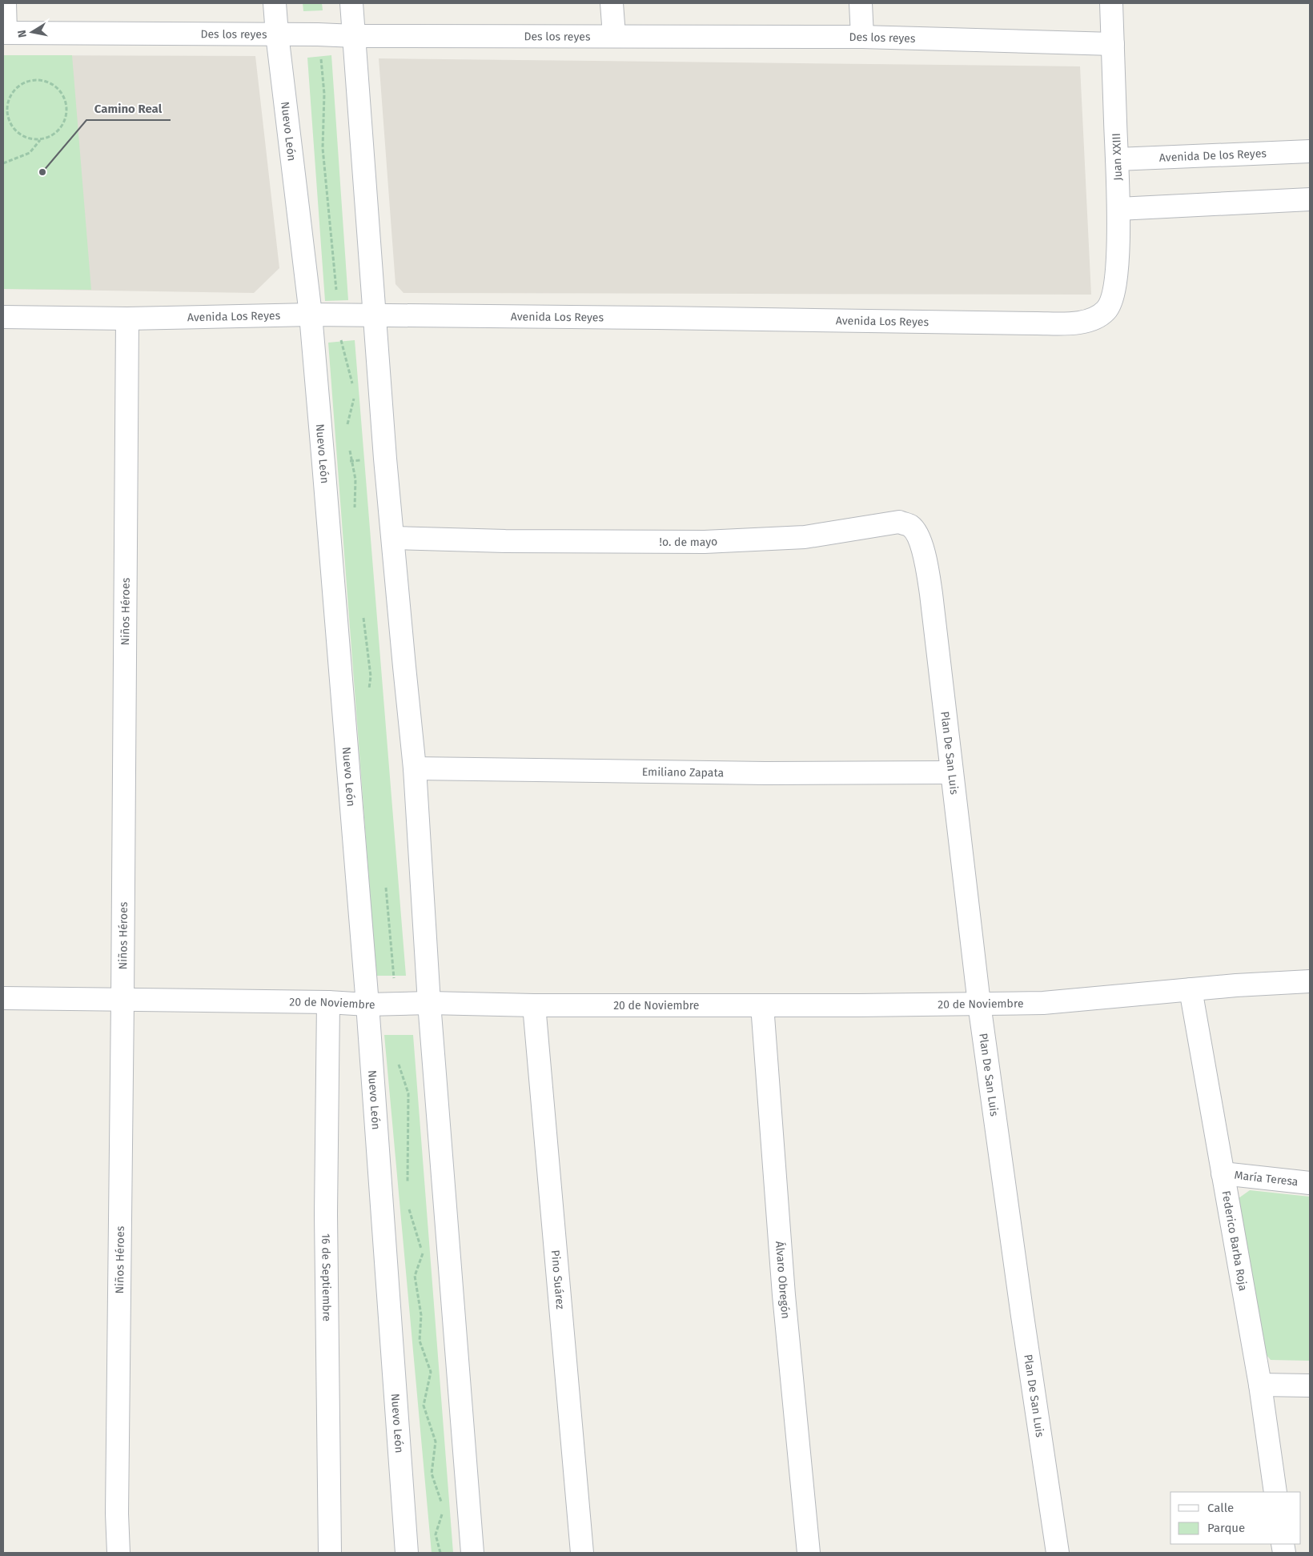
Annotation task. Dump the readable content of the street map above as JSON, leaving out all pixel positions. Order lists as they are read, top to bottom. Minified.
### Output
{"streets":{"street":["Des los reyes","Nuevo León","Avenida De los Reyes","Juan XXIII","Avenida Los Reyes","!o. de mayo","Niños Héroes","Plan De San Luis","Emiliano Zapata","20 de Noviembre","María Teresa","Federico Barba Roja","16 de Septiembre","Pino Suárez","Álvaro Obregón"]},"crossings":[["Des los reyes","Nuevo León"],["Des los reyes","Juan XXIII"],["Nuevo León","Avenida Los Reyes"],["Nuevo León","20 de Noviembre"],["Avenida De los Reyes","Juan XXIII"],["Juan XXIII","Avenida Los Reyes"],["Avenida Los Reyes","Niños Héroes"],["!o. de mayo","Plan De San Luis"],["Niños Héroes","20 de Noviembre"],["Plan De San Luis","Emiliano Zapata"],["Plan De San Luis","20 de Noviembre"],["20 de Noviembre","Federico Barba Roja"],["20 de Noviembre","16 de Septiembre"],["20 de Noviembre","Pino Suárez"],["20 de Noviembre","Álvaro Obregón"],["María Teresa","Federico Barba Roja"]],"places":["Camino Real"],"legend":["Calle","Parque"],"north":"left"}
